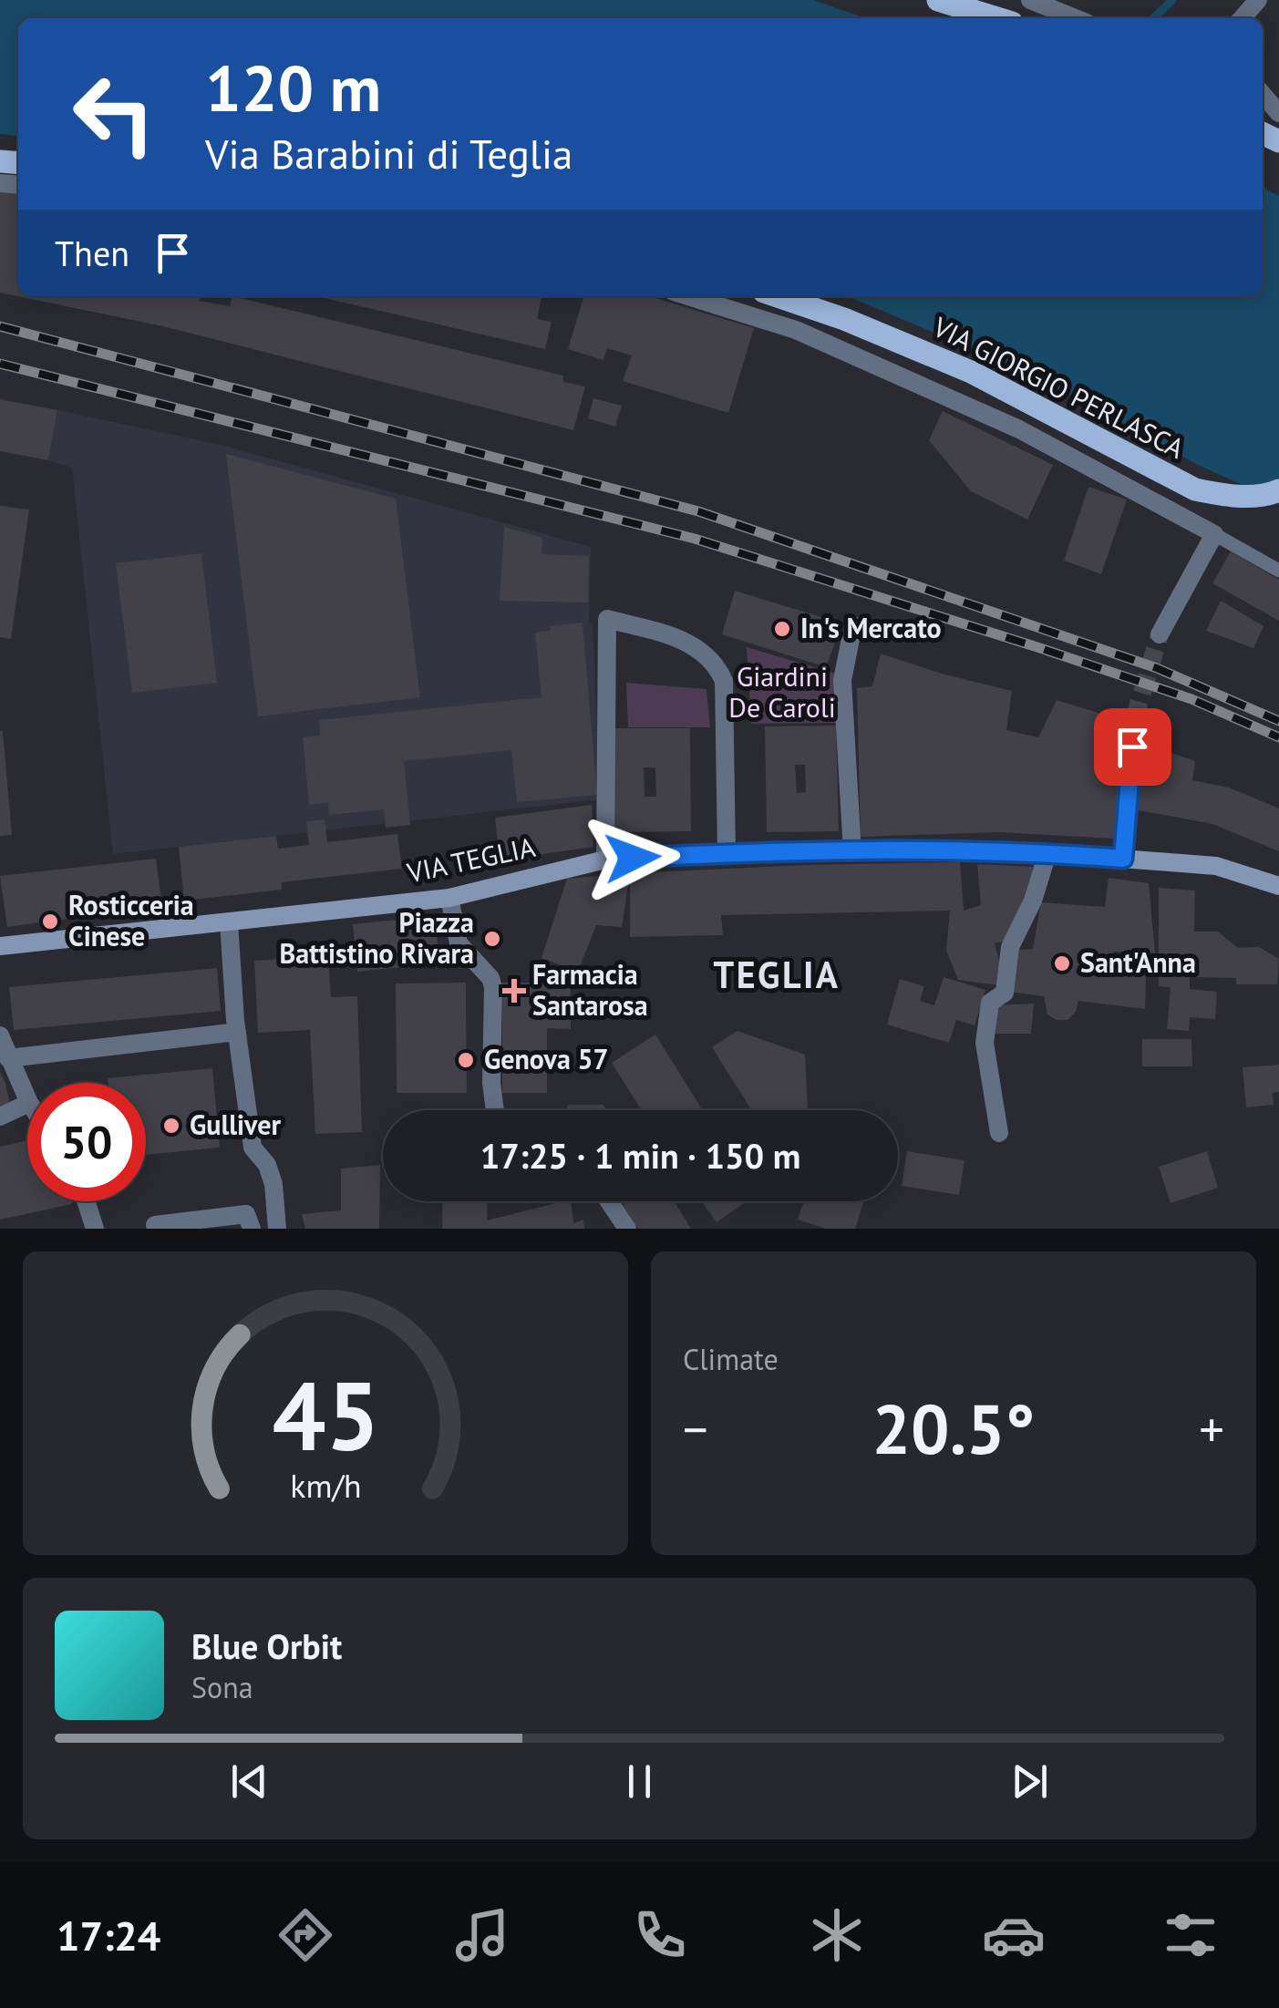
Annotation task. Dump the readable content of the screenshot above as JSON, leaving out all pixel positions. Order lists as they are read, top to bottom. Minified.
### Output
{"streets":{"main road":["VIA GIORGIO PERLASCA","VIA TEGLIA"]},"districts":["TEGLIA"],"parks":["Giardini De Caroli"],"places":{"other":["In's Mercato","Rosticceria Cinese","Piazza Battistino Rivara","Sant'Anna","Genova 57","Gulliver"],"health":["Farmacia Santarosa"]},"page":{"turn":["120 m","Via Barabini di Teglia"],"then":"Then","limit":"50","trip":"17:25 · 1 min · 150 m","tile":"Climate","heat":["−","20.5°","+"],"song":["Blue Orbit","Sona"],"tabs":"17:24","gauge":["45","km/h"]}}
